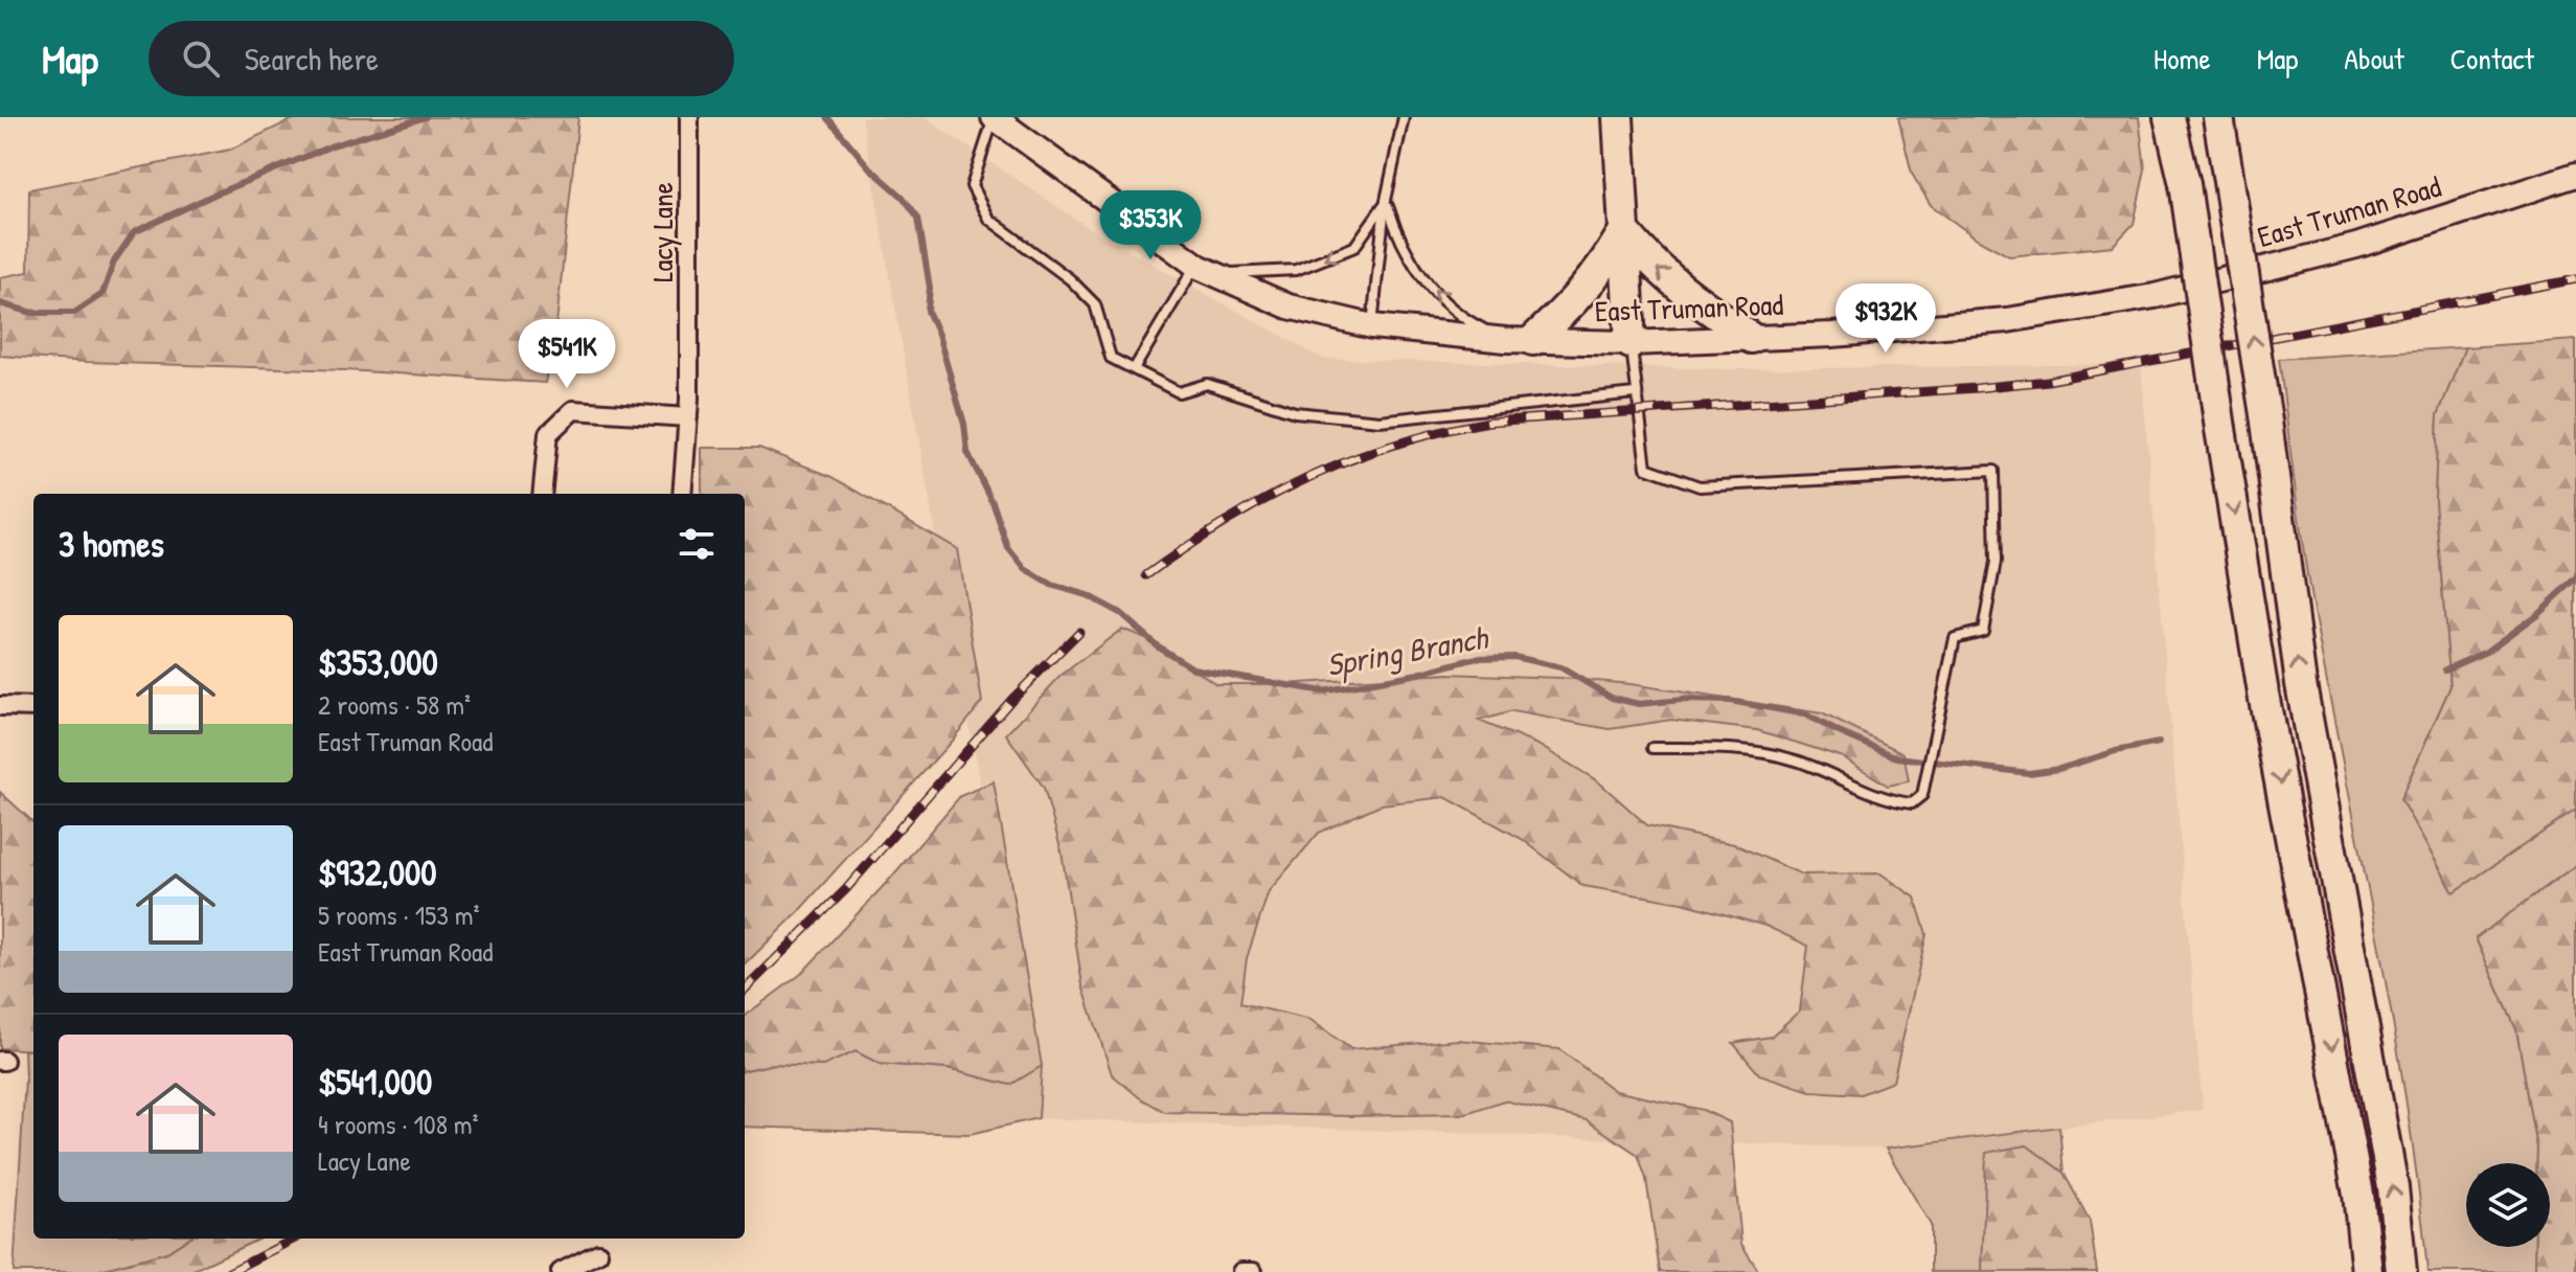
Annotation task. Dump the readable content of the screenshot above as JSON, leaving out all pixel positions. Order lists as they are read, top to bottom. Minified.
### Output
{"streets":{"main road":["East Truman Road"],"street":["Lacy Lane"]},"water":["Spring Branch"],"page":{"header":"Map","search":"Search here","nav":["Home","Map","About","Contact"],"price":["$353K","$932K","$541K"],"heading":"3 homes","list":[{"name":"$353,000","note":"2 rooms · 58 m² · East Truman Road"},{"name":"$932,000","note":"5 rooms · 153 m² · East Truman Road"},{"name":"$541,000","note":"4 rooms · 108 m² · Lacy Lane"}]}}
